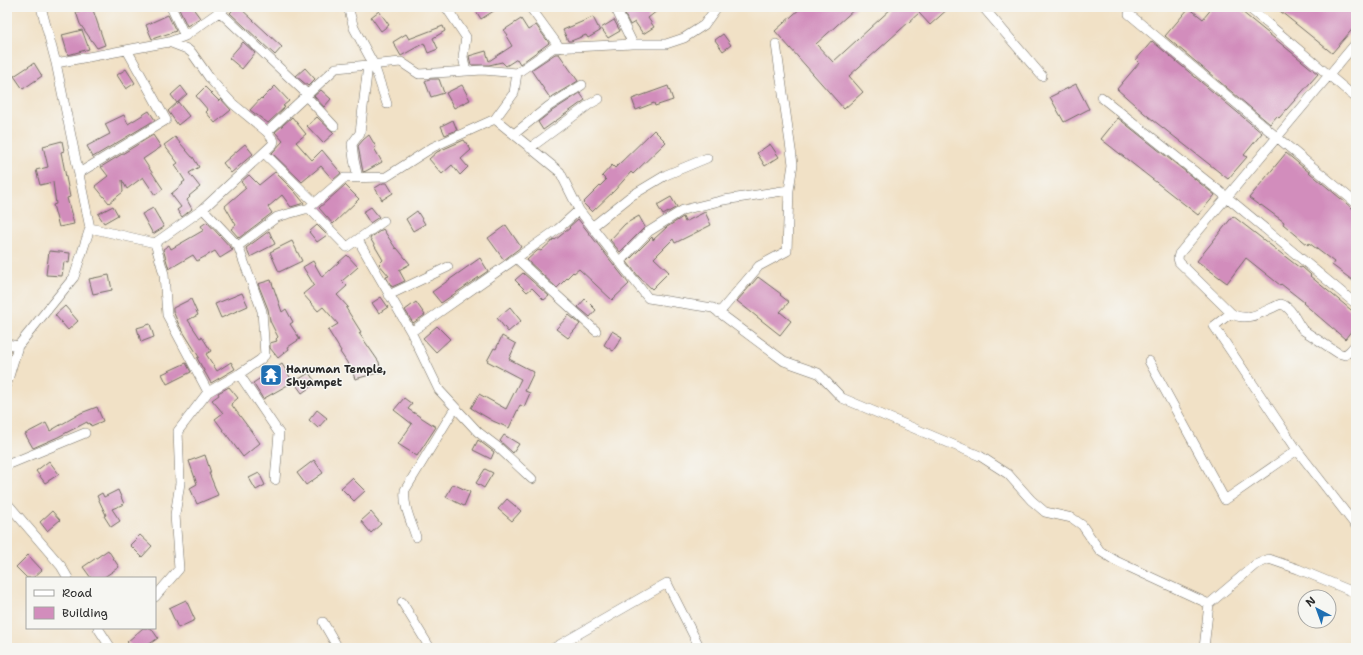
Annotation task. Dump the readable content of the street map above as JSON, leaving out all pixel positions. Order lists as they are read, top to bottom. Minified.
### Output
{"places":{"temple":["Hanuman Temple, Shyampet"]},"legend":["Road","Building"],"north":"top left"}
